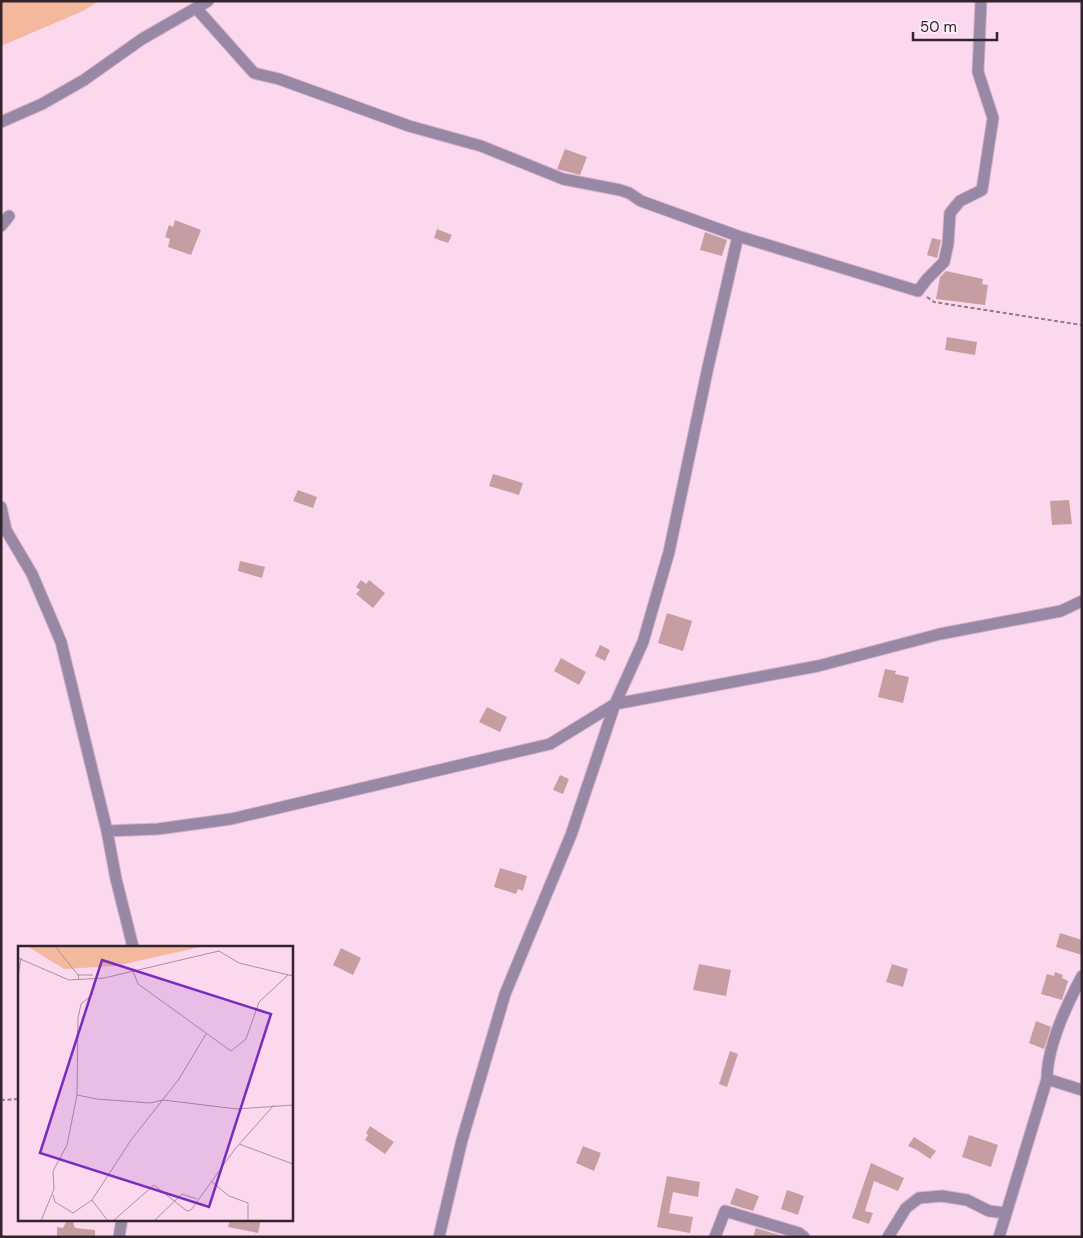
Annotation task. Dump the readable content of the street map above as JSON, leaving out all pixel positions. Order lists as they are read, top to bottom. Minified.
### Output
{"scale_bar":"50 m"}
